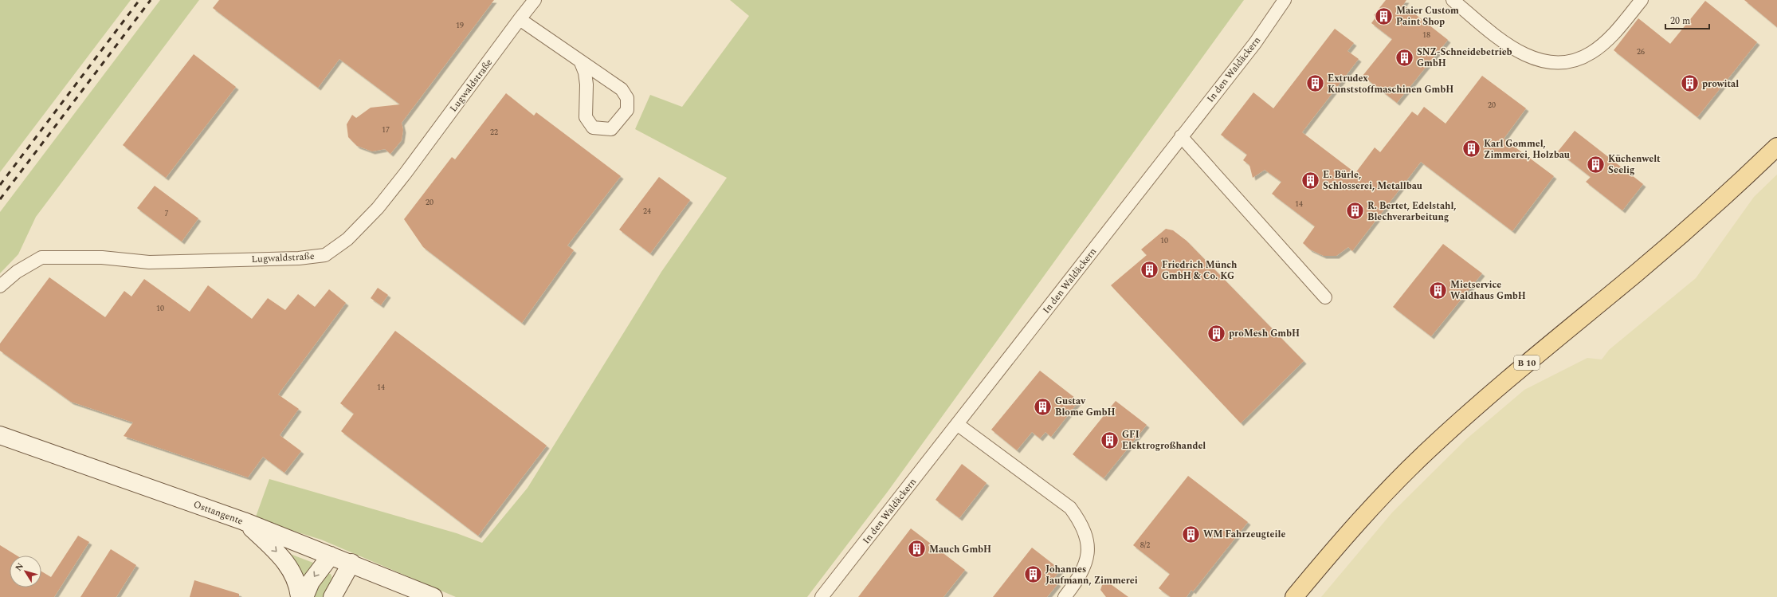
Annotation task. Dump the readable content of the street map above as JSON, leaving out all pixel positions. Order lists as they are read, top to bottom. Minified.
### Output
{"streets":{"main road":["B 10","Osttangente"],"street":["In den Waldäckern","Lugwaldstraße"]},"places":{"building":["Maier Custom Paint Shop","SNZ-Schneidebetrieb GmbH","Extrudex Kunststoffmaschinen GmbH","prowital","Karl Gommel, Zimmerei, Holzbau","Küchenwelt Seelig","E. Bürle, Schlosserei, Metallbau","R. Bertet, Edelstahl, Blechverarbeitung","Friedrich Münch GmbH & Co. KG","Mietservice Waldhaus GmbH","proMesh GmbH","Gustav Blome GmbH","GFI Elektrogroßhandel","WM Fahrzeugteile","Mauch GmbH","Johannes Jaufmann, Zimmerei"]},"house_numbers":["19","18","26","20","17","22","20","14","24","7","10","10","14","8/2"],"scale_bar":"20 m","north":"top left"}
